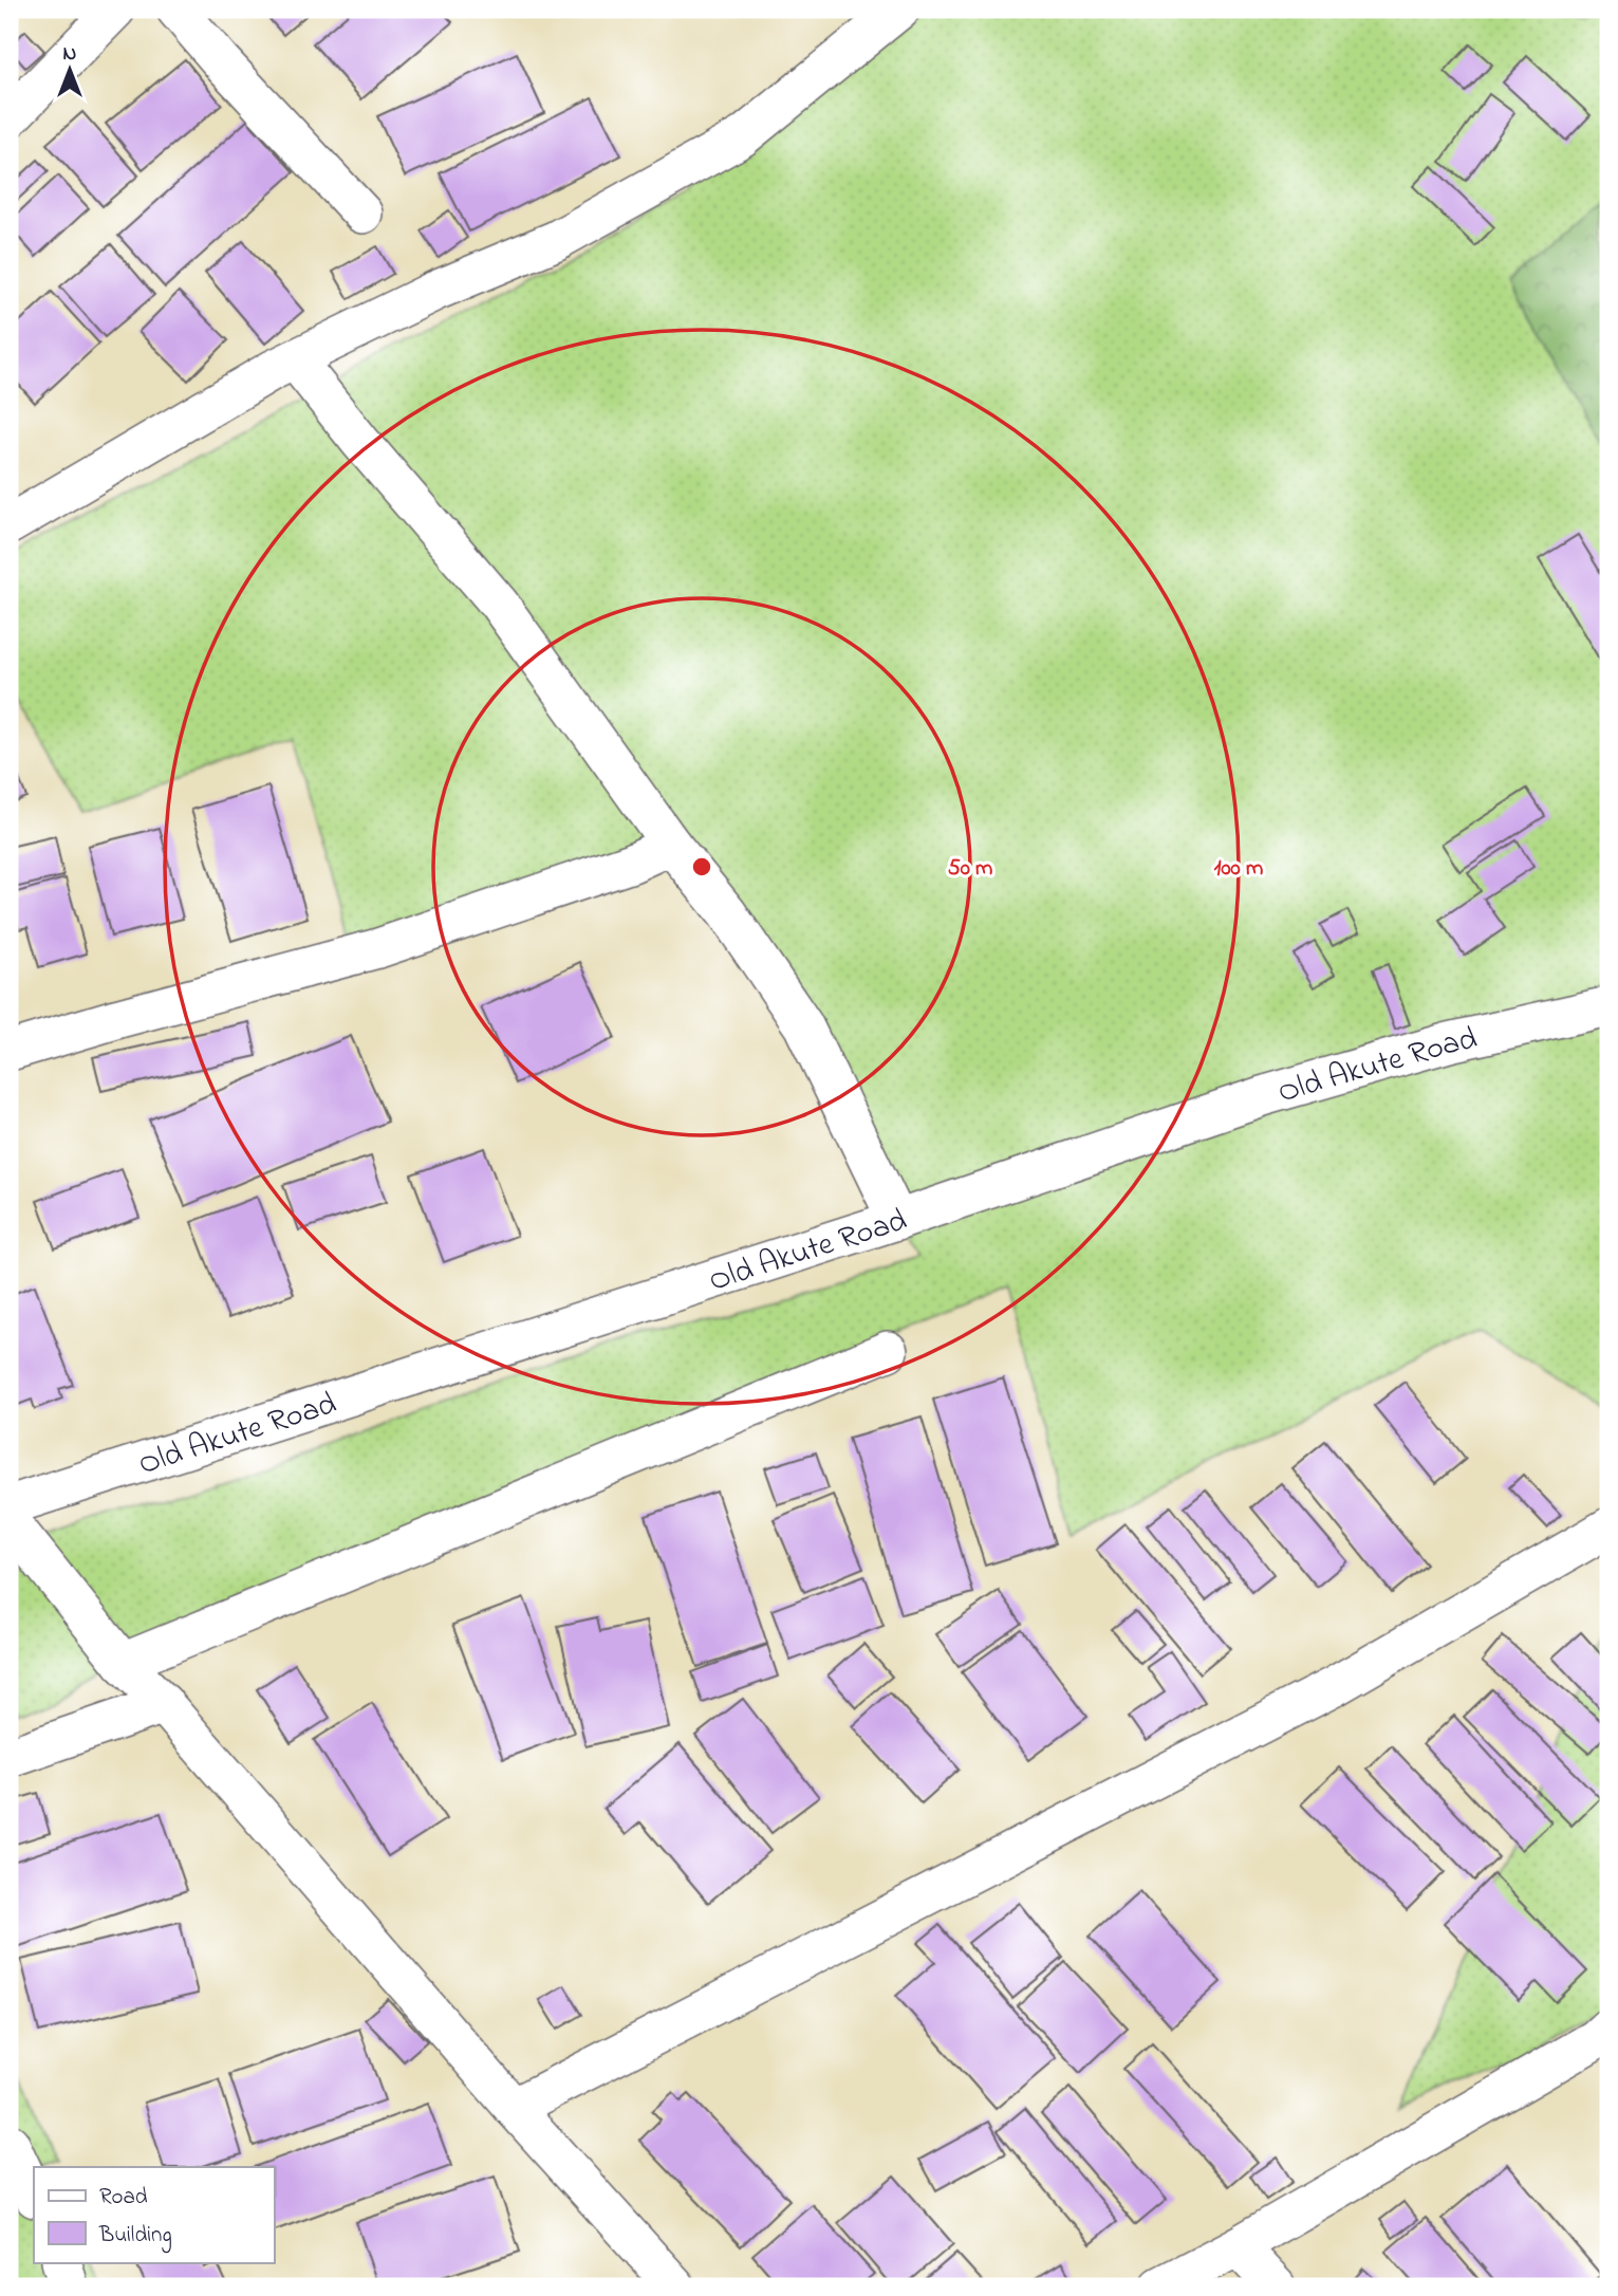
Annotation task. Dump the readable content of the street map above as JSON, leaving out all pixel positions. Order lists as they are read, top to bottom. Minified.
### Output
{"streets":{"street":["Old Akute Road"]},"legend":["Road","Building"],"north":"top","rings":["50 m","100 m"]}
